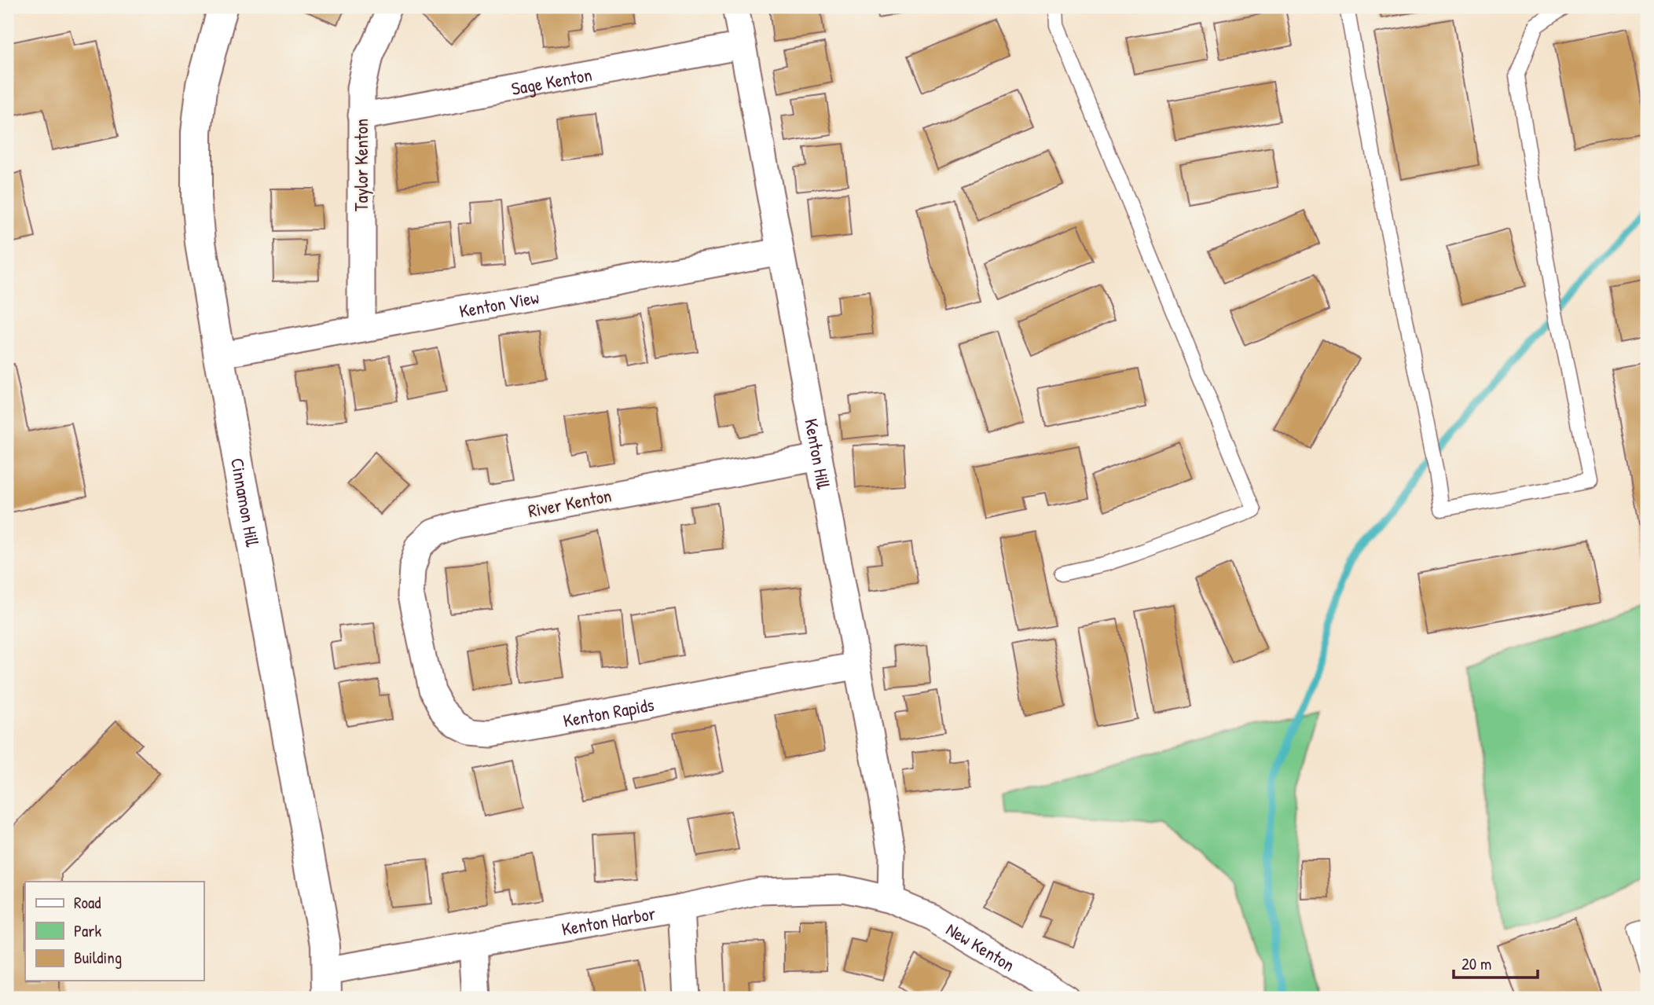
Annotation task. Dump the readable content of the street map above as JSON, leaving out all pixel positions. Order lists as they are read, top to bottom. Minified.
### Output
{"streets":{"street":["Sage Kenton","Taylor Kenton","Kenton View","Kenton Hill","Cinnamon Hill","River Kenton","Kenton Rapids","Kenton Harbor","New Kenton"]},"crossings":[["Sage Kenton","Taylor Kenton"],["Sage Kenton","Kenton Hill"],["Taylor Kenton","Kenton View"],["Kenton View","Kenton Hill"],["Kenton View","Cinnamon Hill"],["Kenton Hill","River Kenton"],["Kenton Hill","Kenton Rapids"],["Kenton Hill","Kenton Harbor"],["Kenton Hill","New Kenton"],["Cinnamon Hill","Kenton Harbor"],["River Kenton","Kenton Rapids"],["Kenton Harbor","New Kenton"]],"legend":["Road","Park","Building"],"scale_bar":"20 m"}
